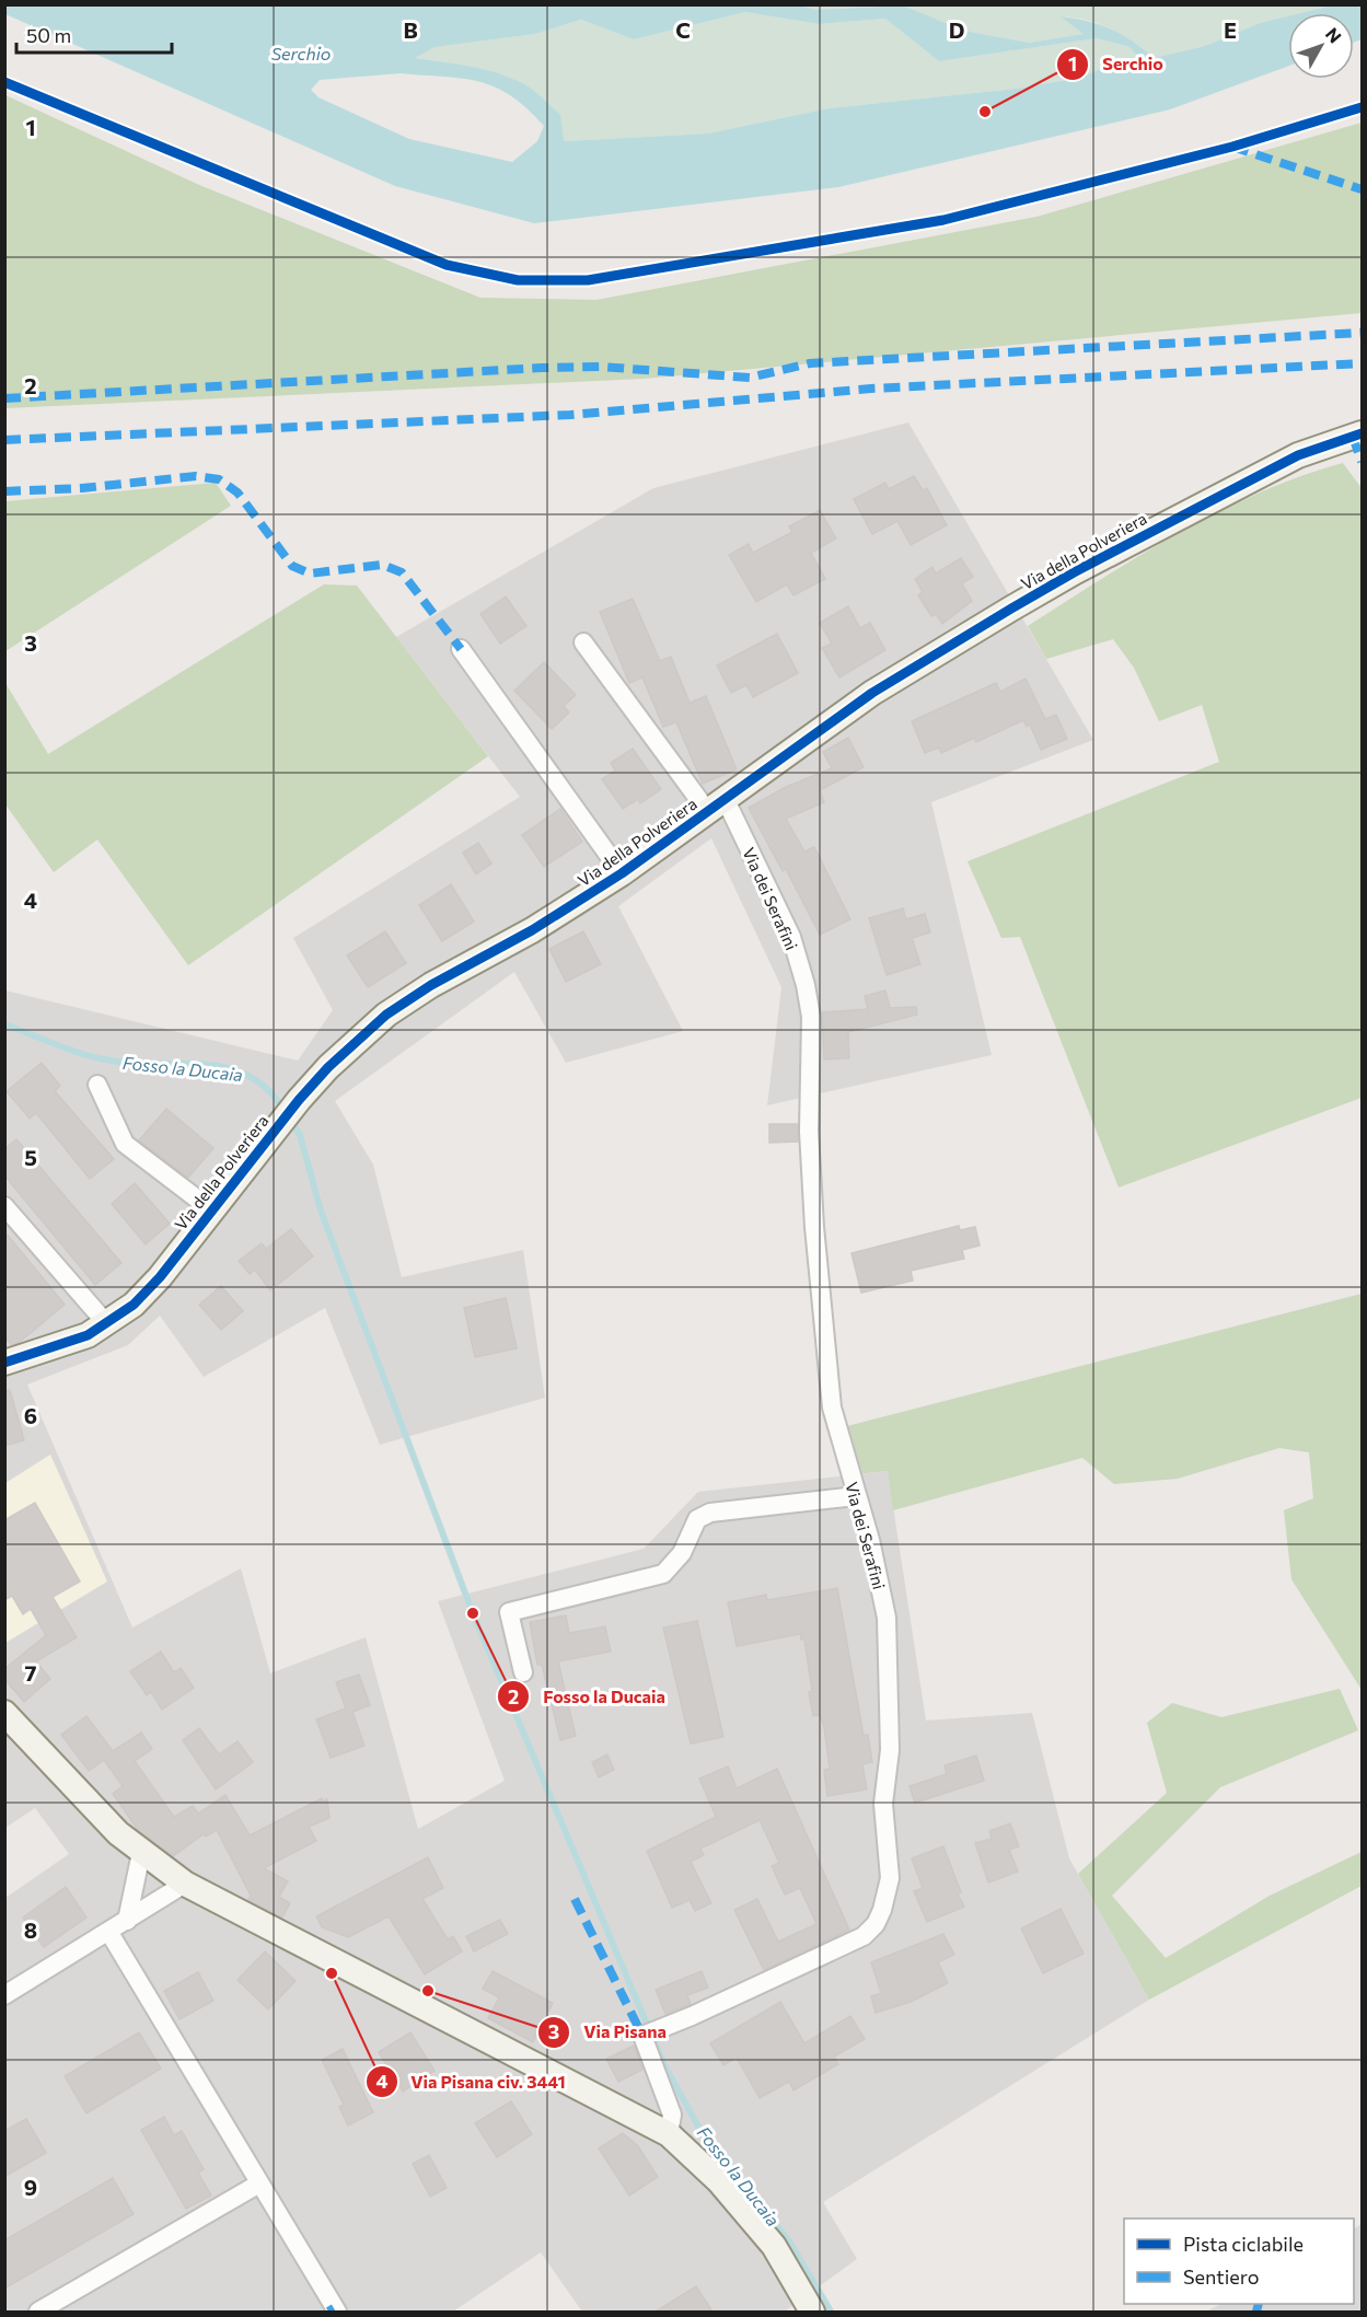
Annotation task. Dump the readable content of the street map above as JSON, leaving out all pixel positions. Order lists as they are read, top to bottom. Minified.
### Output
{"streets":{"street":["Via della Polveriera","Via dei Serafini"]},"crossings":[["Via della Polveriera","Via dei Serafini"]],"water":["Serchio","Fosso la Ducaia"],"places":["Serchio","Fosso la Ducaia","Via Pisana civ. 3441","Via Pisana"],"legend":["Pista ciclabile","Sentiero"],"scale_bar":"50 m","north":"top right","grid":{"columns":["B","C","D","E"],"rows":["1","2","3","4","5","6","7","8","9"]}}
